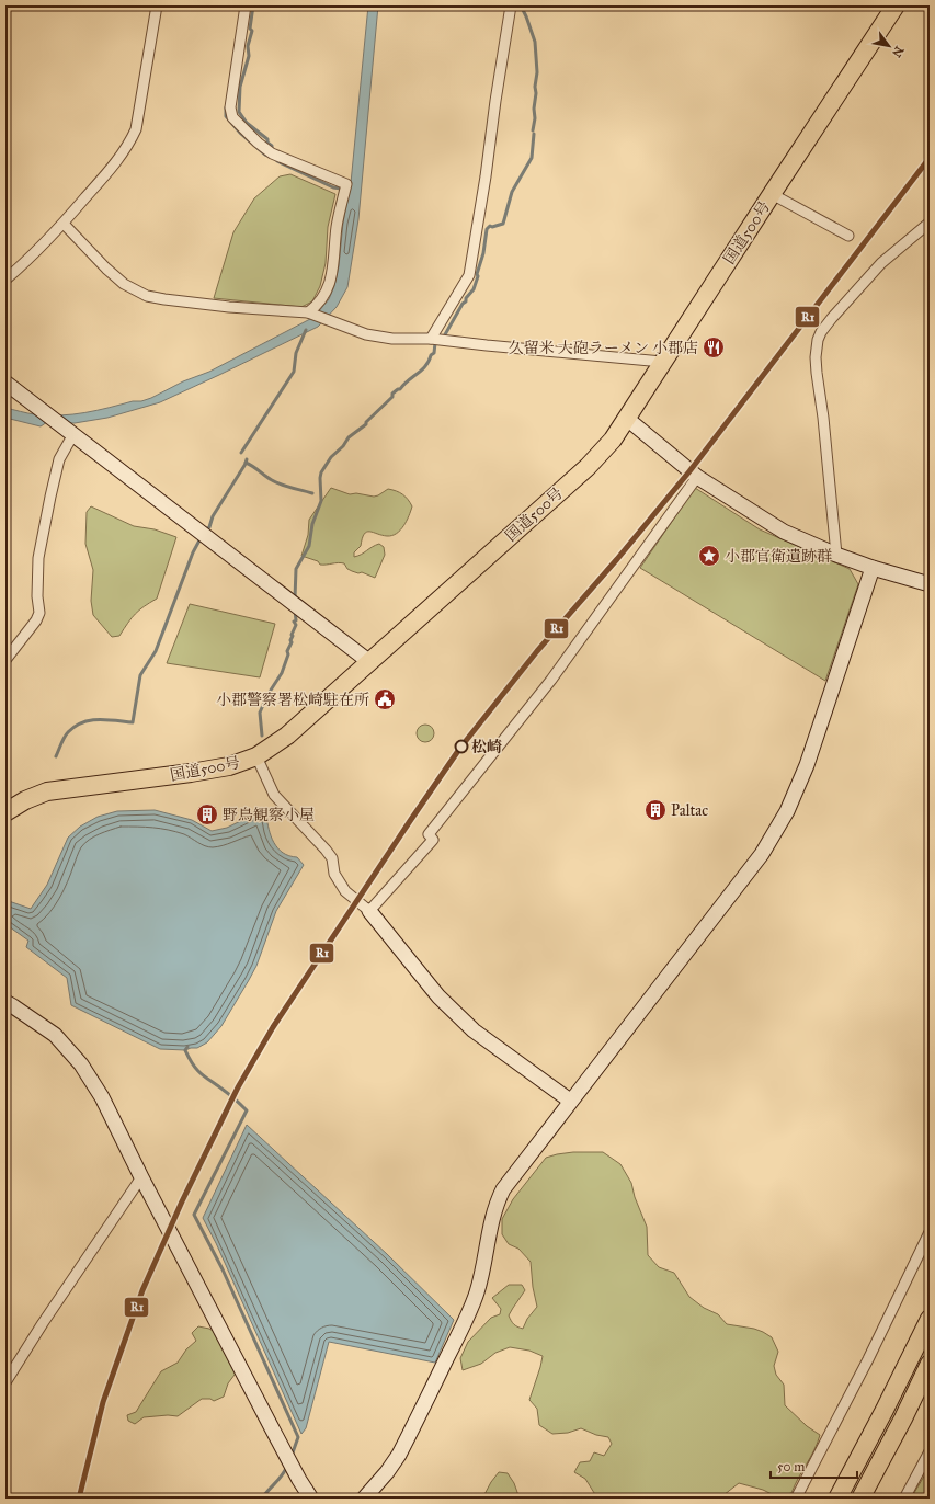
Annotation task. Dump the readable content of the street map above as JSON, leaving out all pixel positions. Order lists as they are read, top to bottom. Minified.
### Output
{"streets":{"highway":["国道500号"]},"places":{"restaurant":["久留米 大砲ラーメン 小郡店"],"place":["小郡官衛遺跡群"],"public building":["小郡警察署松崎駐在所"],"other":["松崎"],"building":["Paltac","野鳥観察小屋"]},"lines":["transit line R1"],"scale_bar":"50 m","north":"bottom right"}
